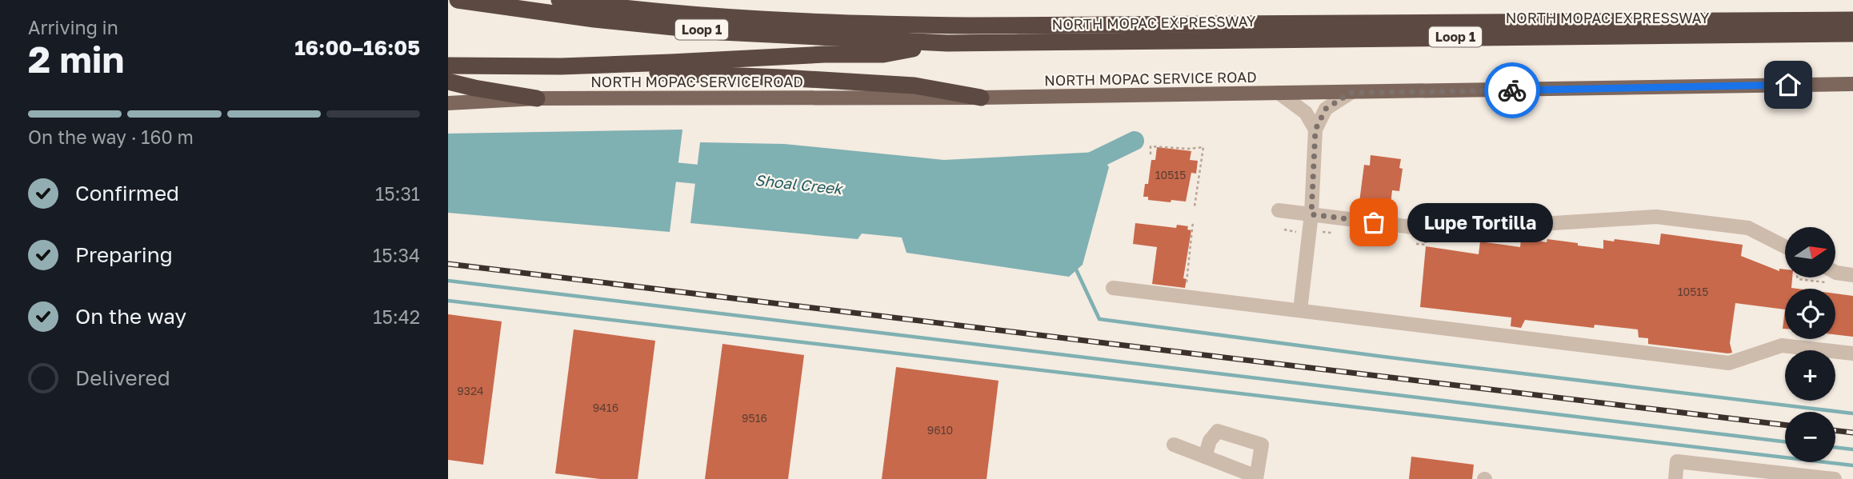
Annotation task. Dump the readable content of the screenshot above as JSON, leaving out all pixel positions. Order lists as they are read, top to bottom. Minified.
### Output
{"streets":{"highway":["NORTH MOPAC EXPRESSWAY","Loop 1"],"main road":["NORTH MOPAC SERVICE ROAD"]},"water":["Shoal Creek"],"places":["Lupe Tortilla"],"house_numbers":["10515","10515","9324","9416","9516","9610"],"north":"right","page":{"heading":["2 min","Arriving in","16:00–16:05"],"bar":"On the way · 160 m","list":[["Confirmed","15:31"],["Preparing","15:34"],["On the way","15:42"],"Delivered"],"bubble":"Lupe Tortilla","map_buttons":["+","−"]}}
